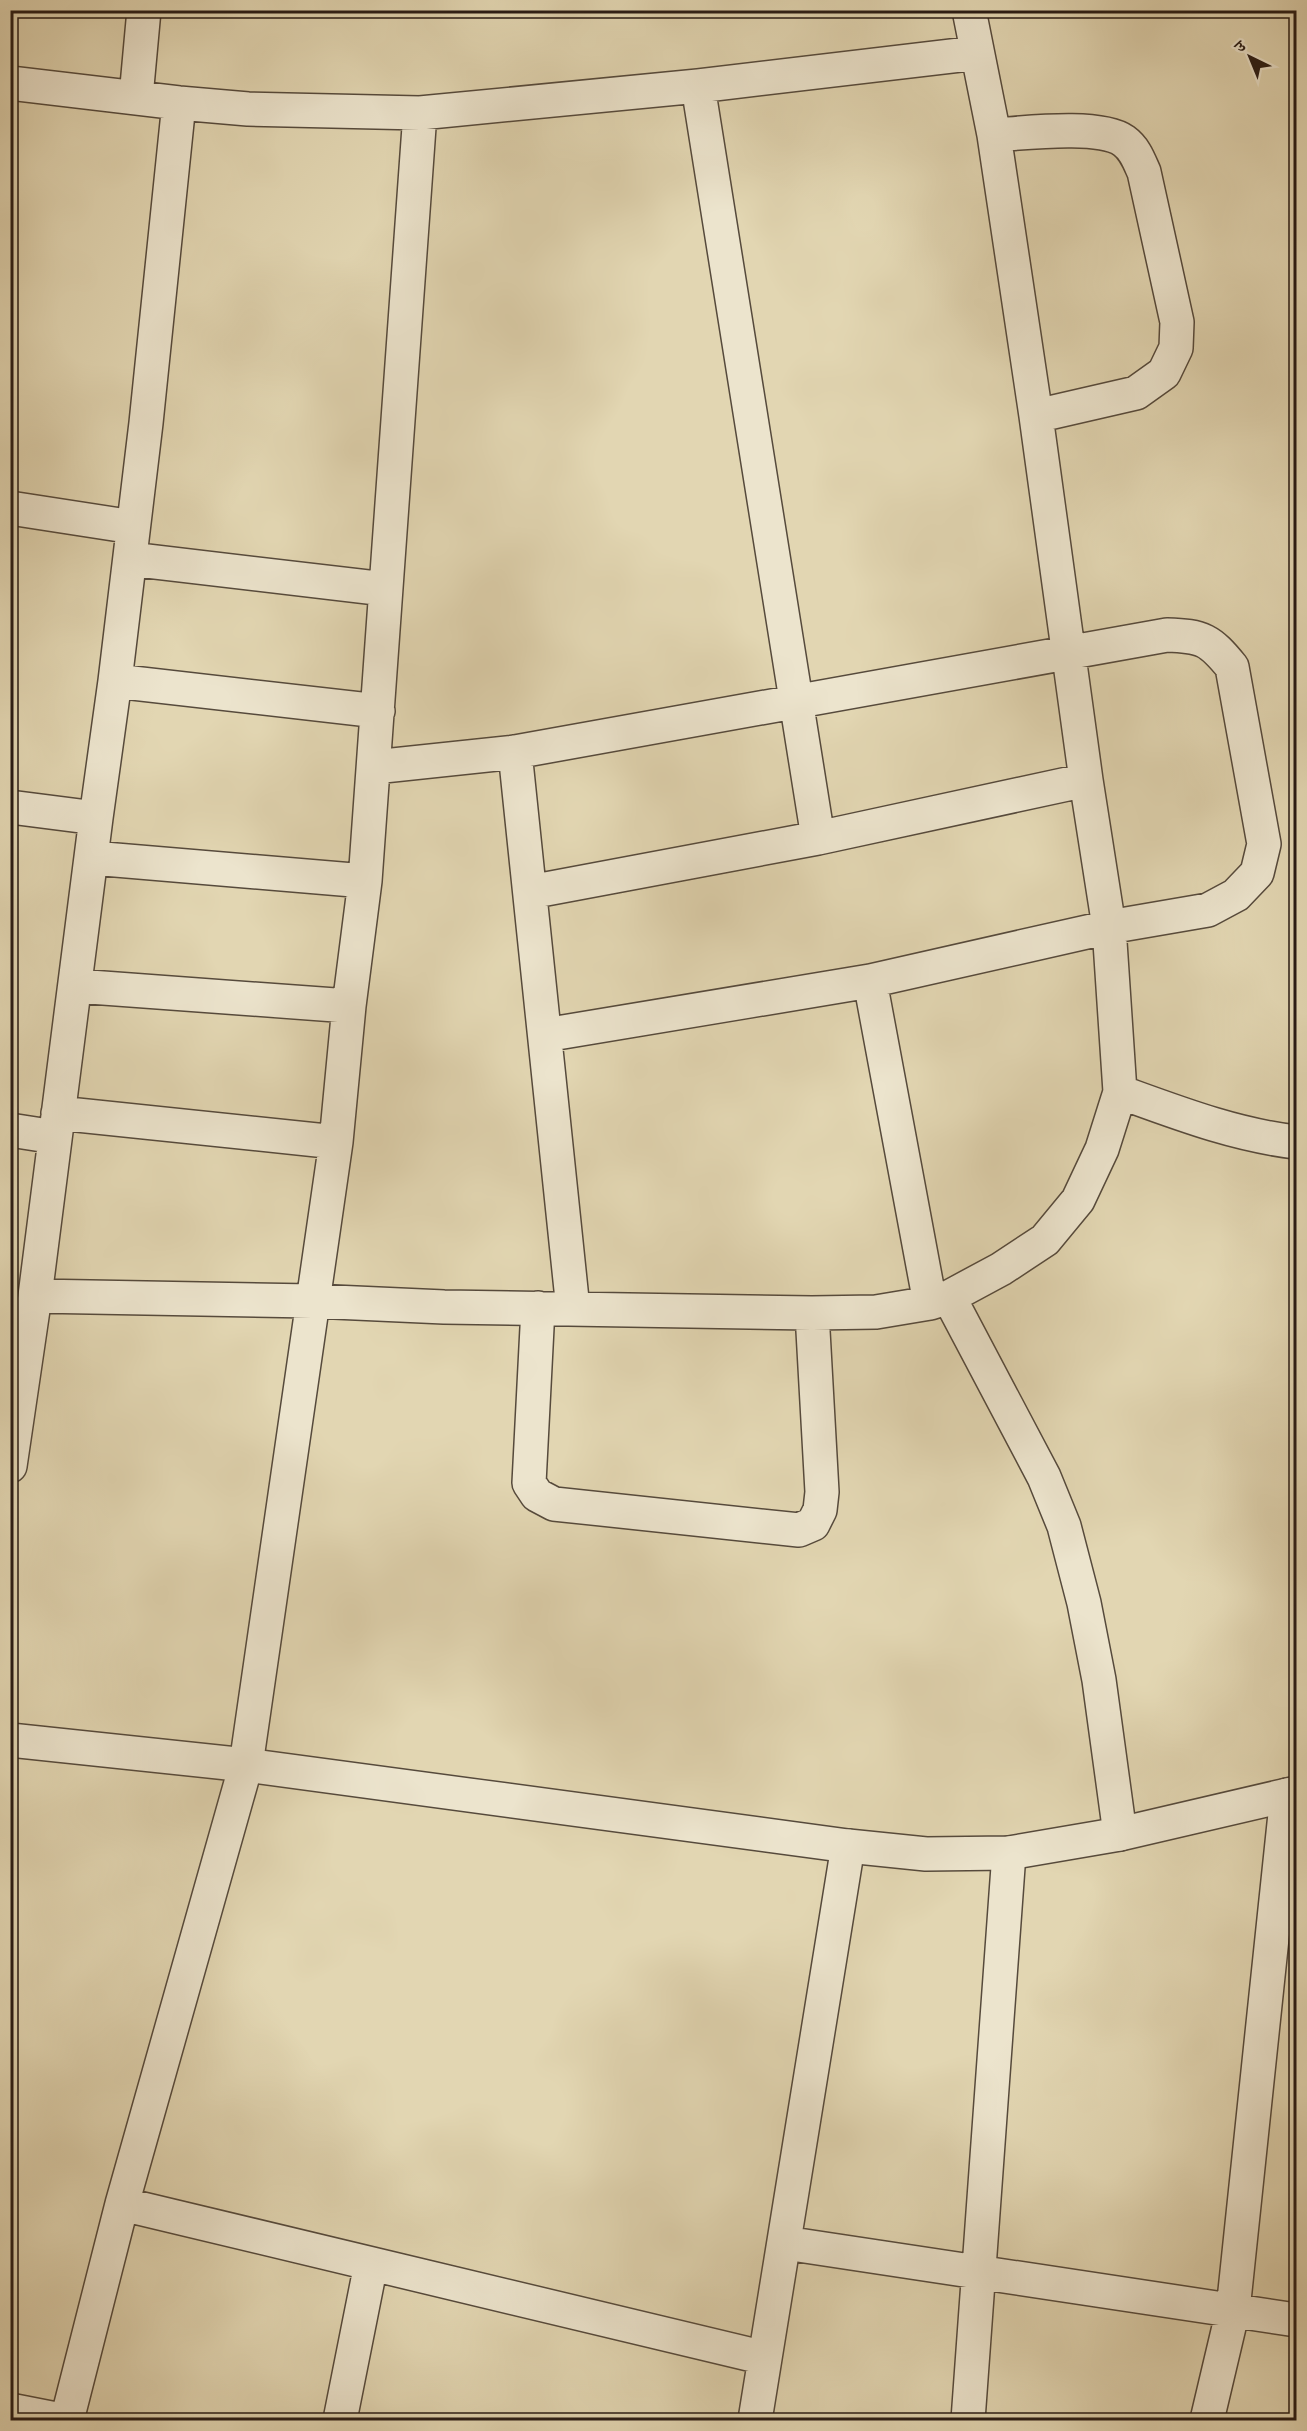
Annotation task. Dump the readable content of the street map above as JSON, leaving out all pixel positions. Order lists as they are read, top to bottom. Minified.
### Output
{"north":"top left"}
